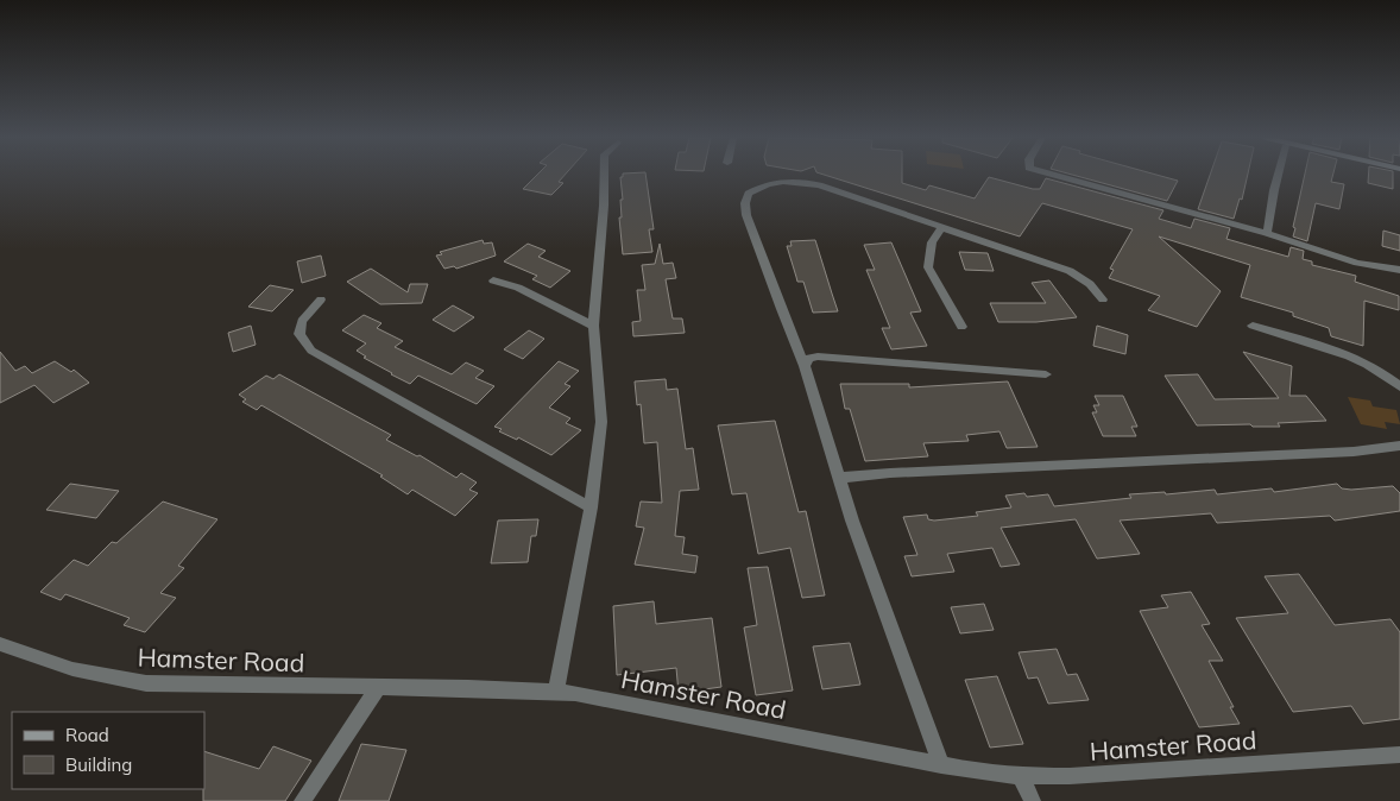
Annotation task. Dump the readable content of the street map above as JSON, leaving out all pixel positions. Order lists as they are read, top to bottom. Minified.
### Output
{"streets":{"street":["Hamster Road"]},"legend":["Road","Building"]}
